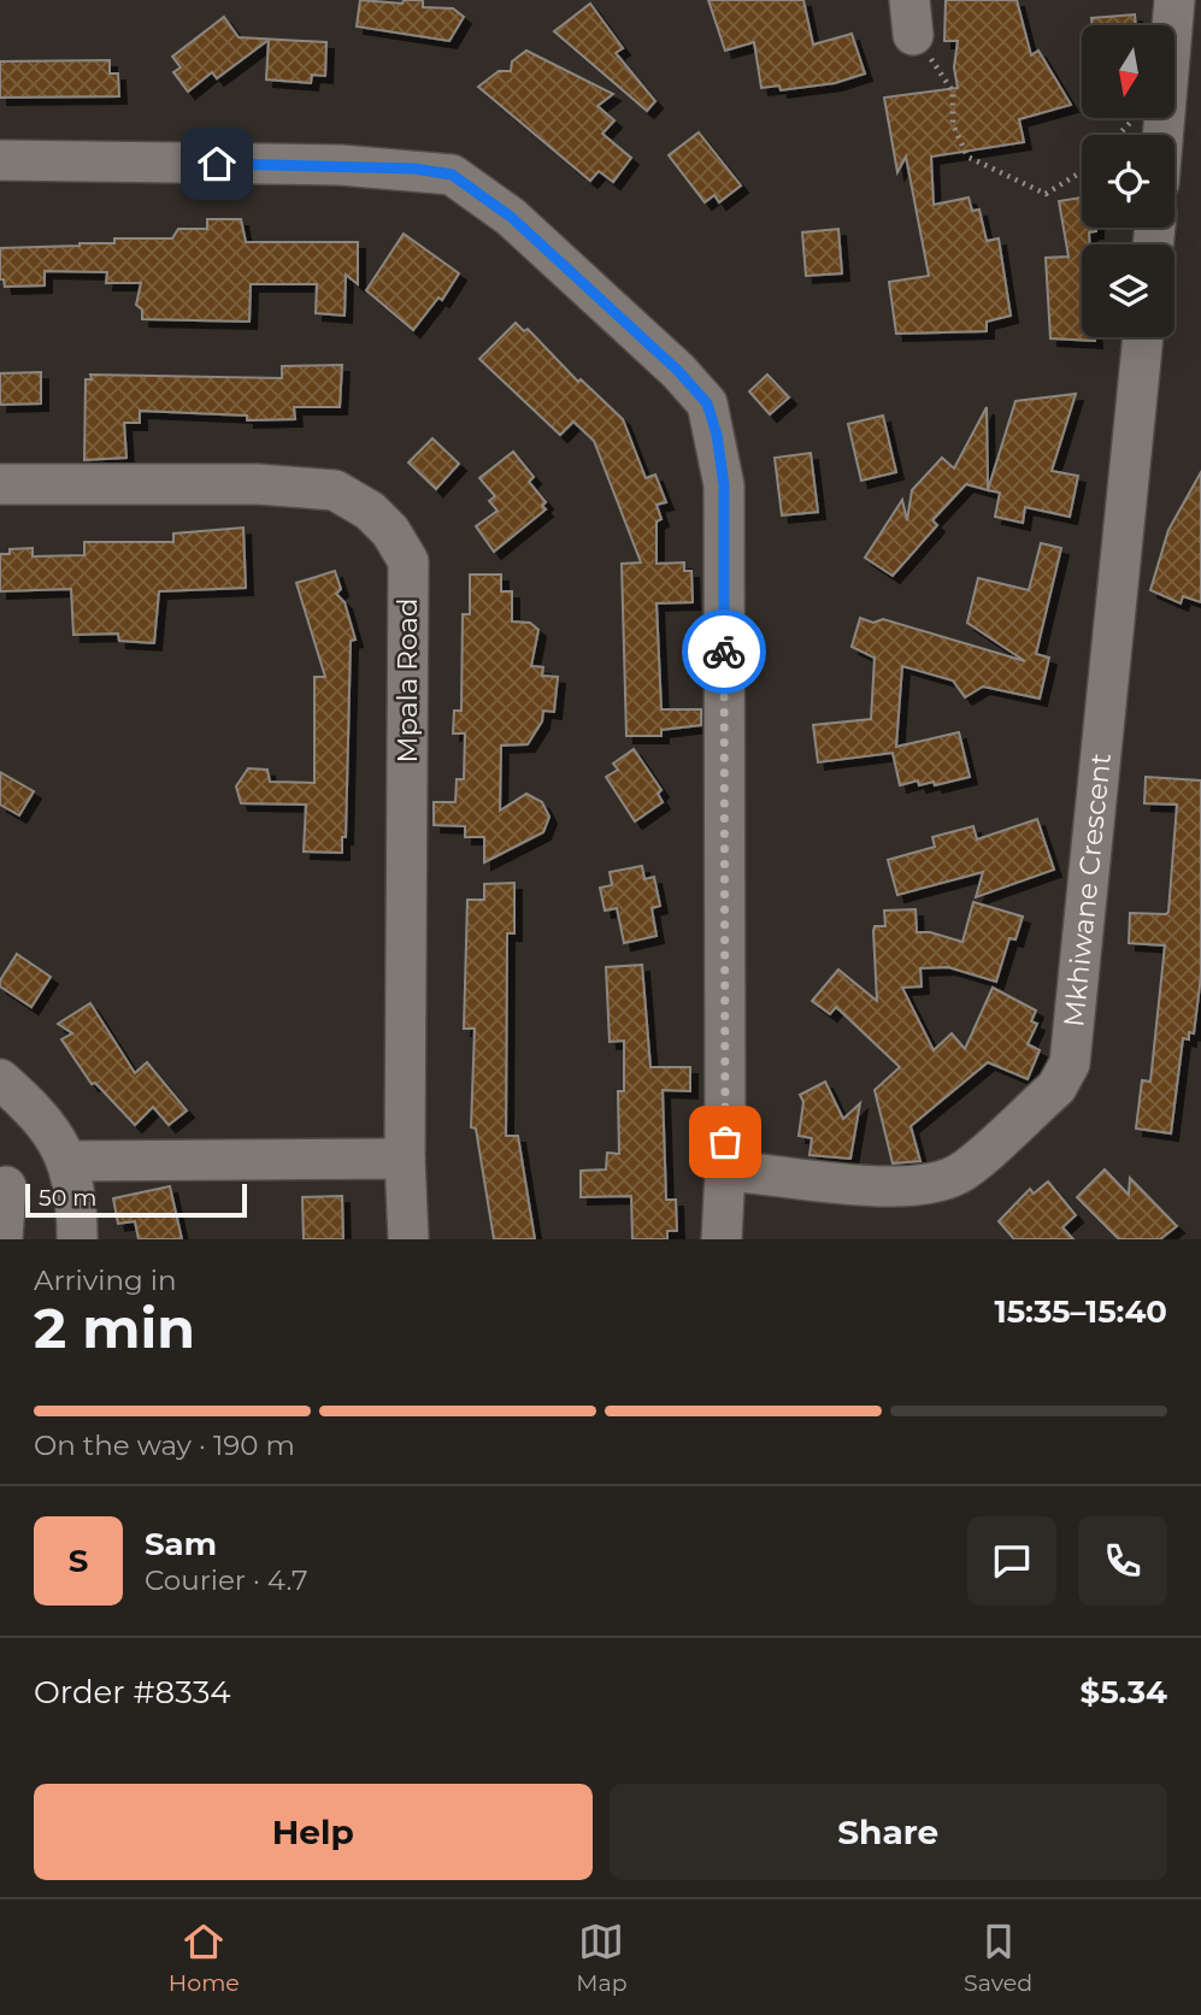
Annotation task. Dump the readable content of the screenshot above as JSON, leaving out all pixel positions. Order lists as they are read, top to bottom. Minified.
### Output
{"streets":{"street":["Mpala Road","Mkhiwane Crescent"]},"scale_bar":"50 m","north":"bottom","page":{"scale":"50 m","heading":["2 min","Arriving in","15:35–15:40"],"panel":["Sam","Courier · 4.7","Order #8334","$5.34"],"bar":"On the way · 190 m","round":"S","buttons":["Help","Share"],"tabs":["Home","Map","Saved"]}}
